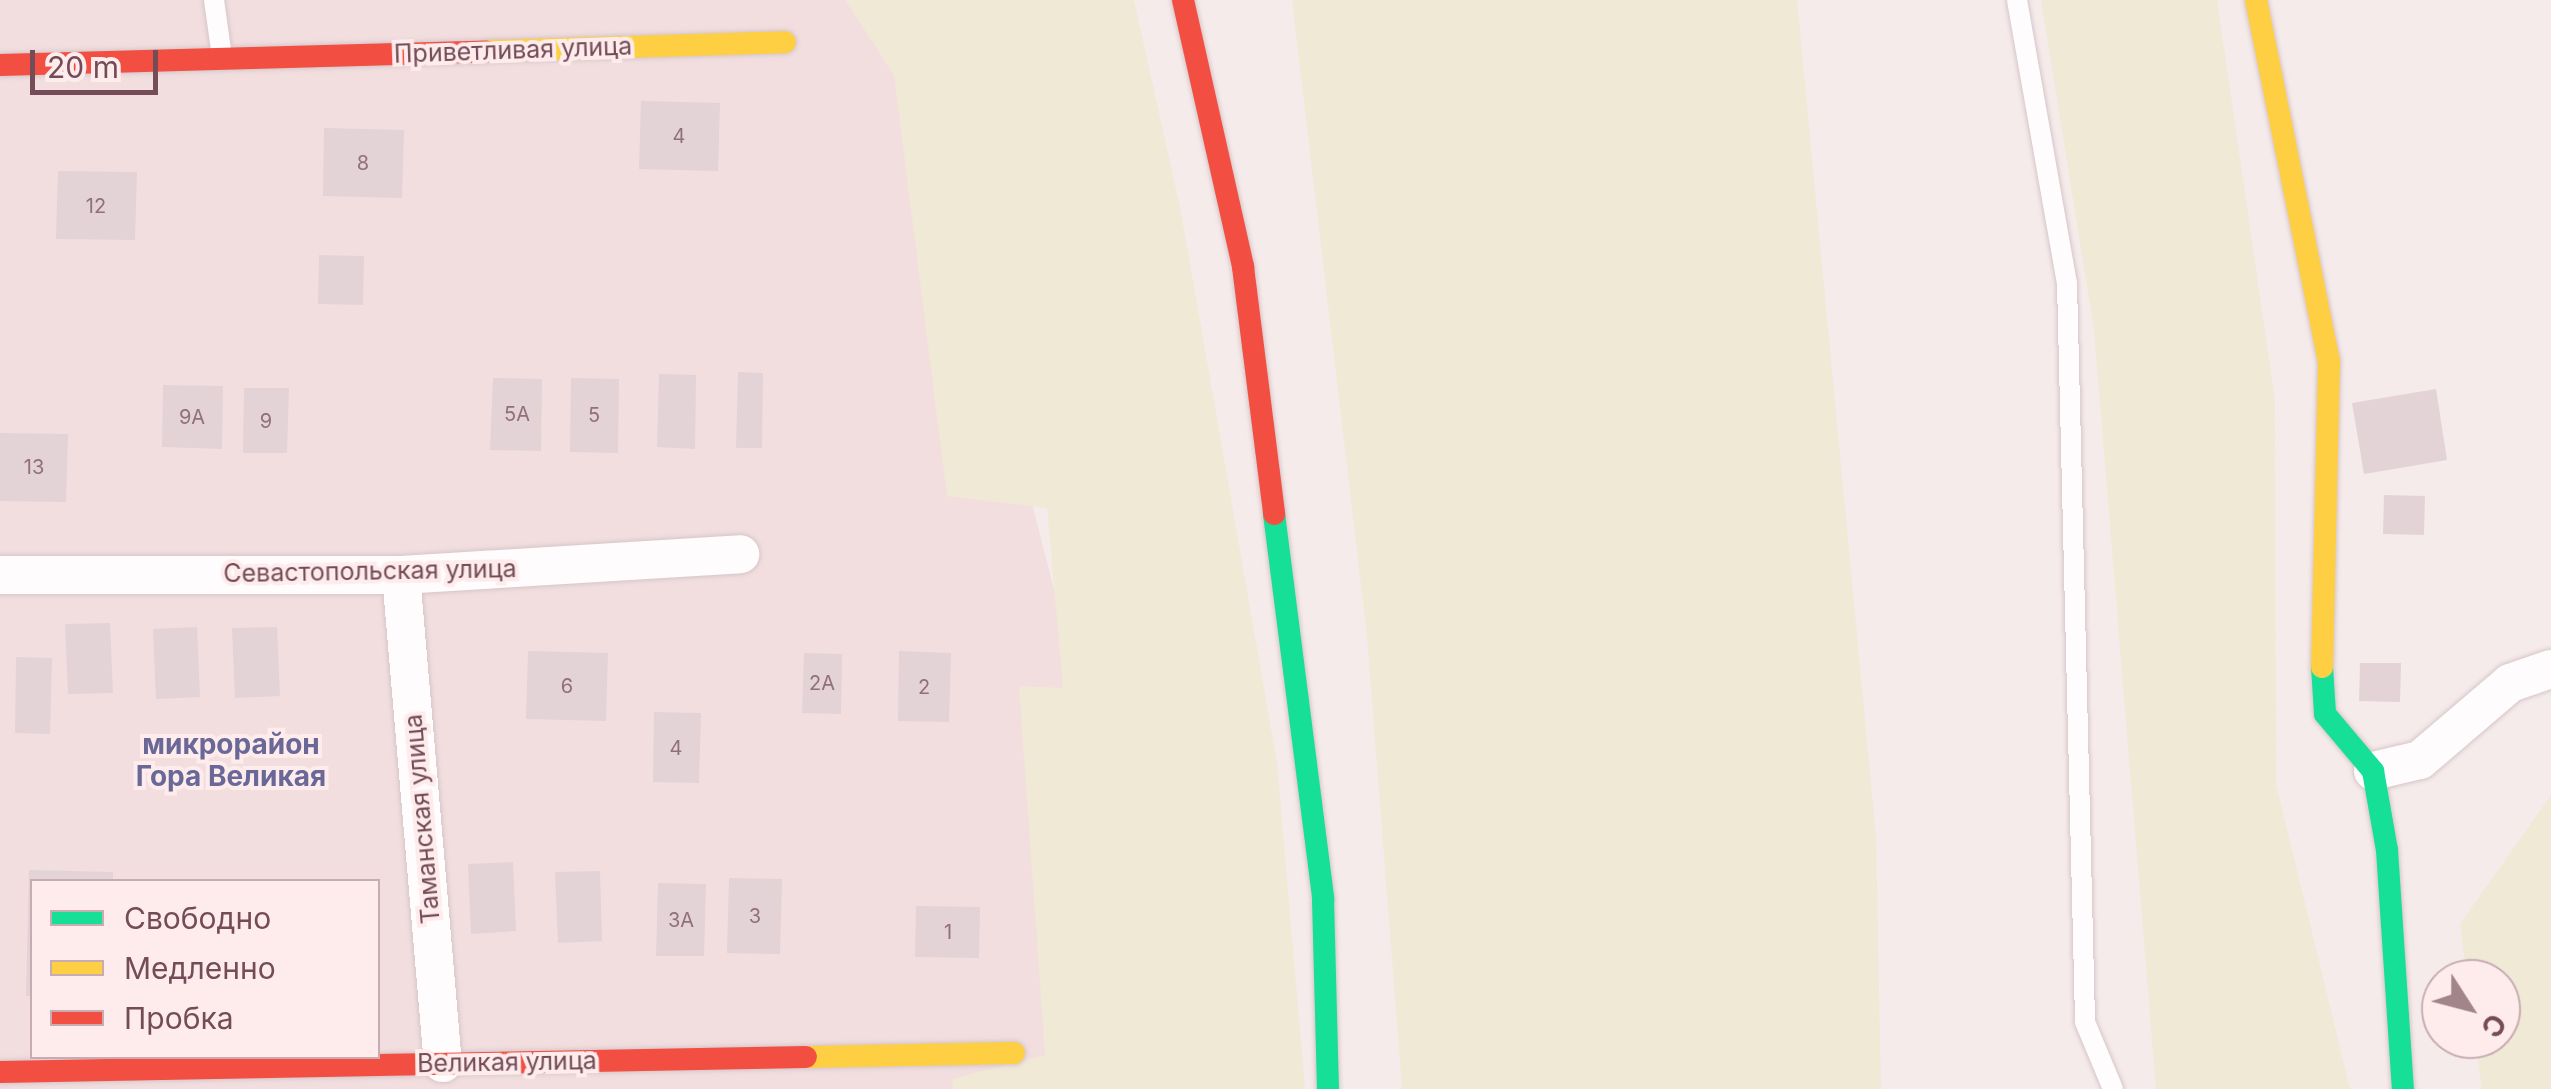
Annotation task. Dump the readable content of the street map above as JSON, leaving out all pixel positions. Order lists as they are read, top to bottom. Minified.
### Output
{"streets":{"street":["Приветливая улица","Севастопольская улица","Таманская улица","Великая улица"]},"crossings":[["Севастопольская улица","Таманская улица"],["Таманская улица","Великая улица"]],"districts":["микрорайон Гора Великая"],"house_numbers":["4","8","12","5А","5","9А","9","13","2А","6","2","4","3","3А","1"],"legend":["Свободно","Медленно","Пробка"],"scale_bar":"20 m","north":"bottom right"}
